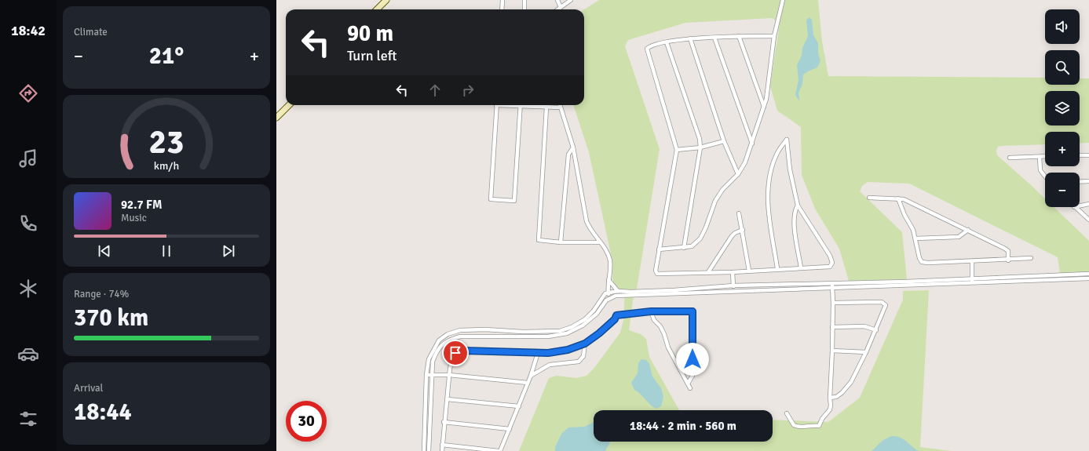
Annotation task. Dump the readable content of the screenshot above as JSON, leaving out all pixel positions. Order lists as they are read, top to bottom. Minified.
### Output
{"page":{"tabs":"18:42","tile":["Climate",["Range · 74%","370 km"],["Arrival","18:44"]],"map_buttons":["+","−"],"turn":["90 m","Turn left"],"heat":["−","21°","+"],"song":["92.7 FM","Music"],"limit":"30","trip":"18:44 · 2 min · 560 m","gauge":["23","km/h"]}}
